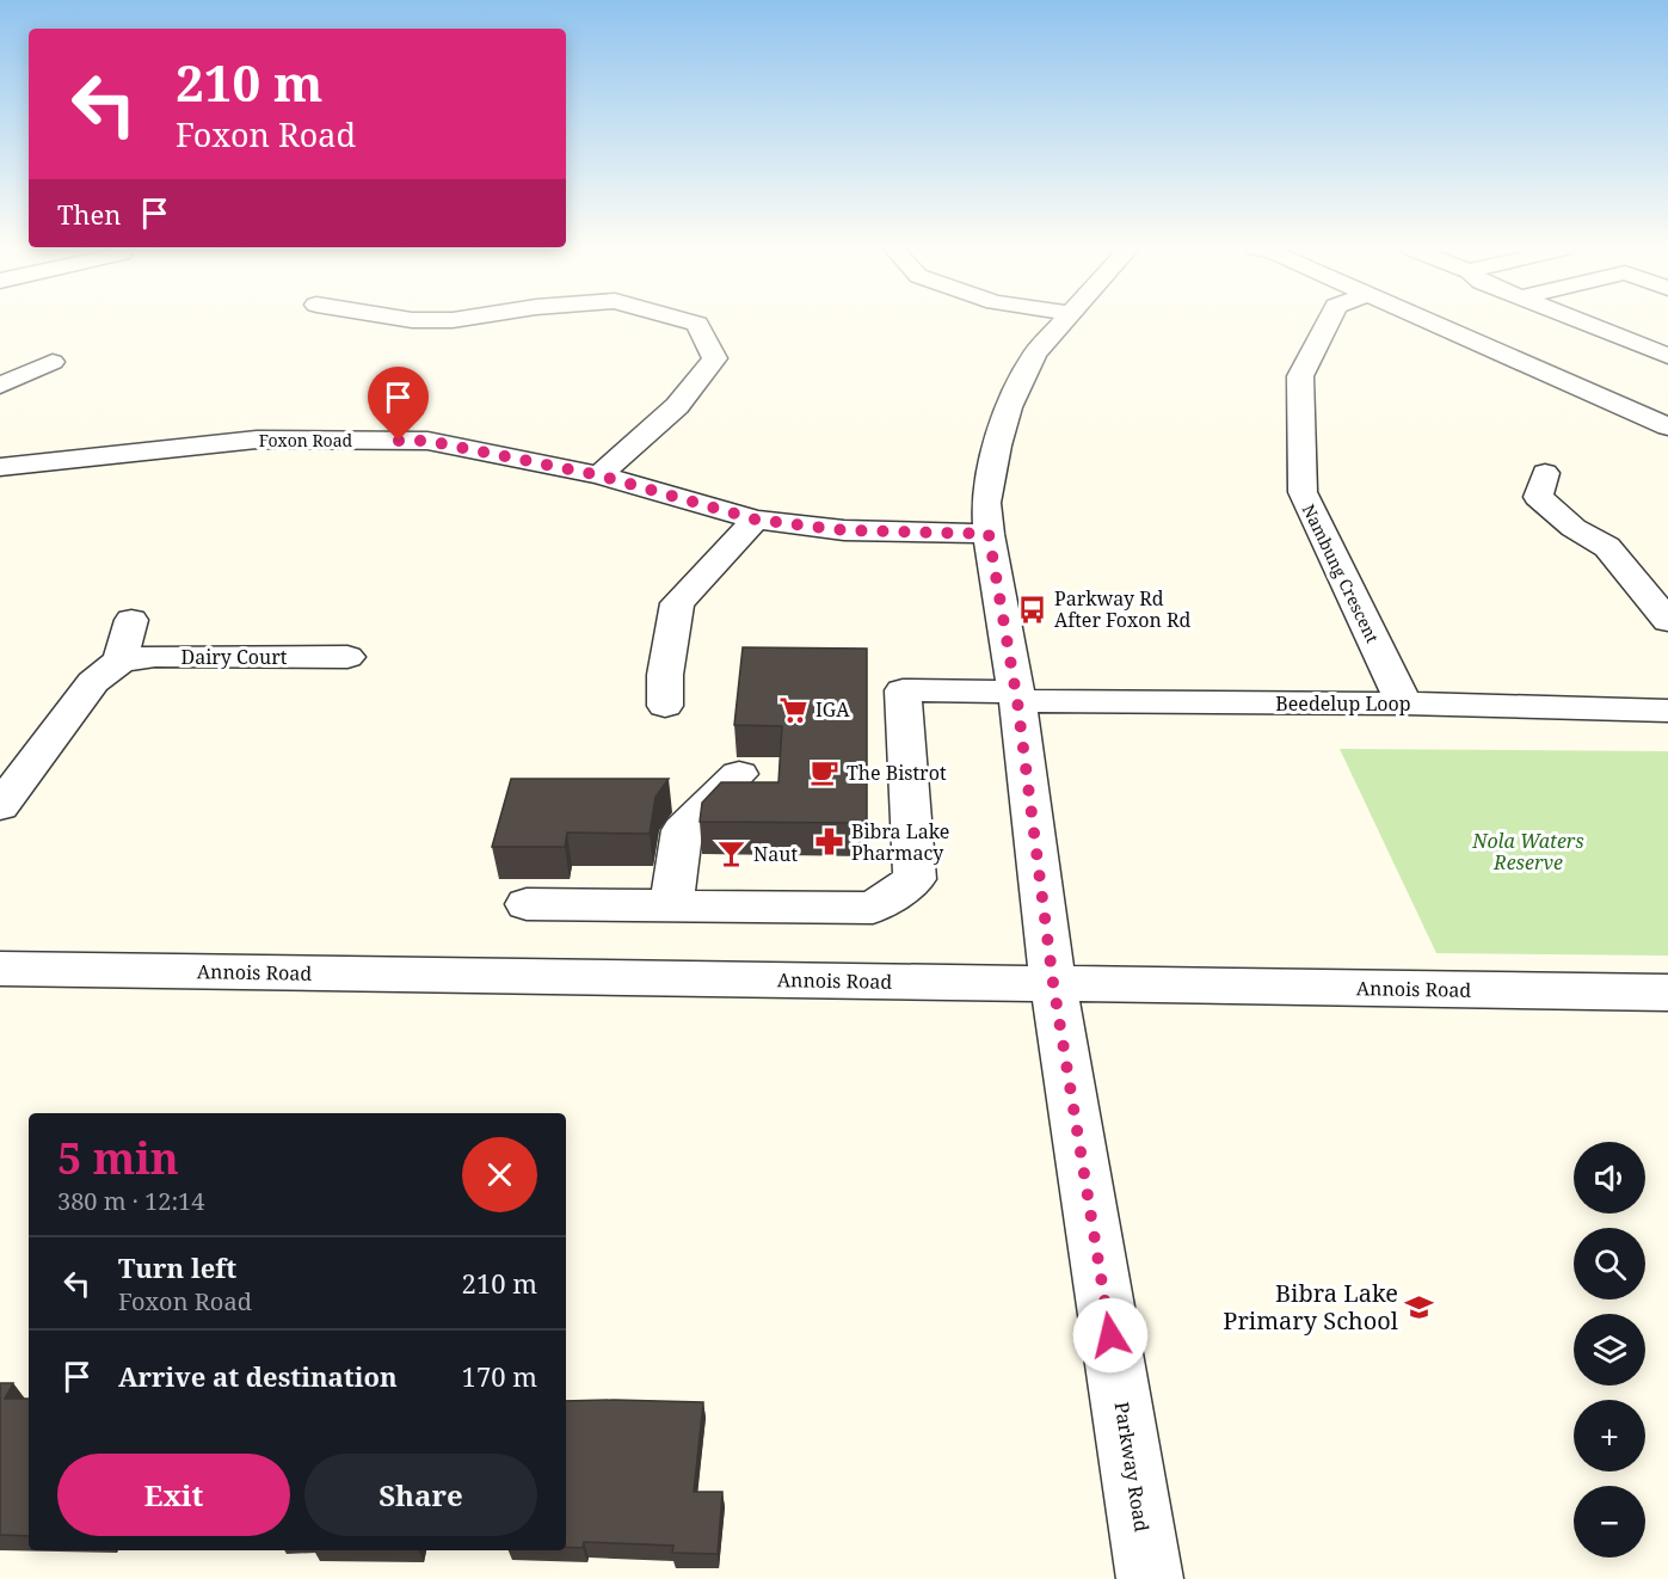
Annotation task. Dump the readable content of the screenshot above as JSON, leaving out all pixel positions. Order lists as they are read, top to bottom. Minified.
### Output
{"streets":{"street":["Foxon Road","Nambung Crescent","Dairy Court","Beedelup Loop","Annois Road","Parkway Road"]},"crossings":[["Foxon Road","Parkway Road"],["Nambung Crescent","Beedelup Loop"],["Beedelup Loop","Parkway Road"],["Annois Road","Parkway Road"]],"parks":["Nola Waters Reserve"],"places":{"bus stop":["Parkway Rd After Foxon Rd"],"supermarket":["IGA"],"cafe":["The Bistrot"],"pharmacy":["Bibra Lake Pharmacy"],"bar":["Naut"],"school or university":["Bibra Lake Primary School"]},"page":{"turn":["210 m","Foxon Road"],"then":"Then","heading":["5 min","380 m · 12:14"],"map_buttons":["+","−"],"list":[{"name":"Turn left","note":"Foxon Road","value":"210 m"},{"name":"Arrive at destination","value":"170 m"}],"buttons":["Exit","Share"]}}
